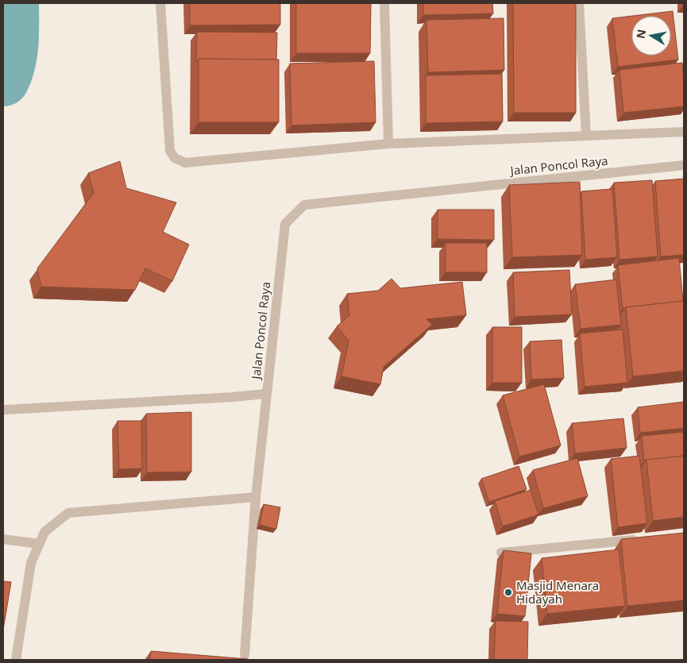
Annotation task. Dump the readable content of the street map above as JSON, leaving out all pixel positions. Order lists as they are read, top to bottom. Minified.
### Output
{"streets":{"street":["Jalan Poncol Raya"]},"places":["Masjid Menara Hidayah"],"north":"left"}
